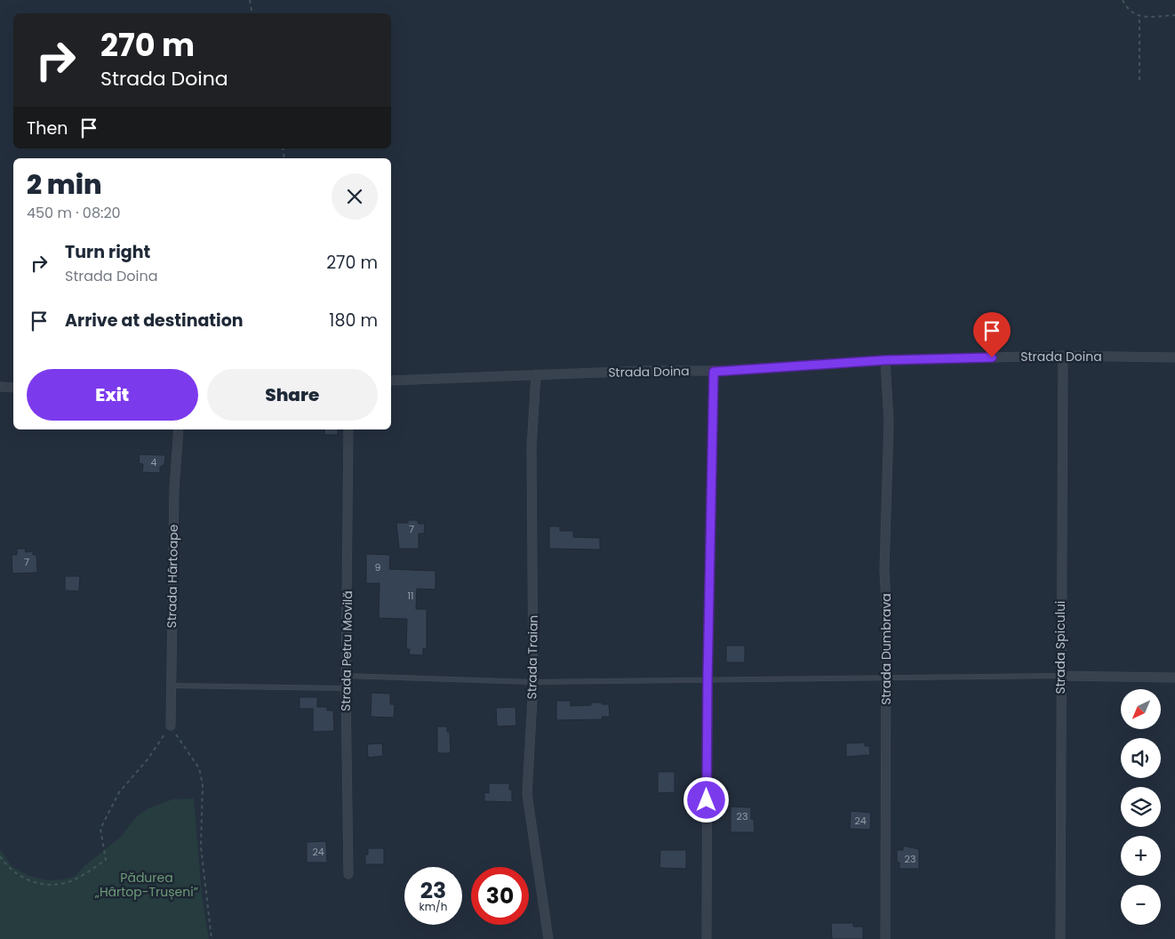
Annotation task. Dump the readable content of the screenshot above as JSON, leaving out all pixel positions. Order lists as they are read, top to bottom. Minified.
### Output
{"streets":{"street":["Strada Doina","Strada Hârtoape","Strada Spicului","Strada Dumbrava","Strada Petru Movilă","Strada Traian"]},"crossings":[["Strada Doina","Strada Spicului"],["Strada Doina","Strada Dumbrava"],["Strada Doina","Strada Traian"]],"parks":["Pădurea „Hârtop-Trușeni”"],"house_numbers":["4","7","7","9","11","23","24","24","23"],"north":"bottom left","page":{"turn":["270 m","Strada Doina"],"then":"Then","heading":["2 min","450 m · 08:20"],"list":[{"name":"Turn right","note":"Strada Doina","value":"270 m"},{"name":"Arrive at destination","value":"180 m"}],"buttons":["Exit","Share"],"map_buttons":["+","−"],"speed":"23 km/h","limit":"30"}}
